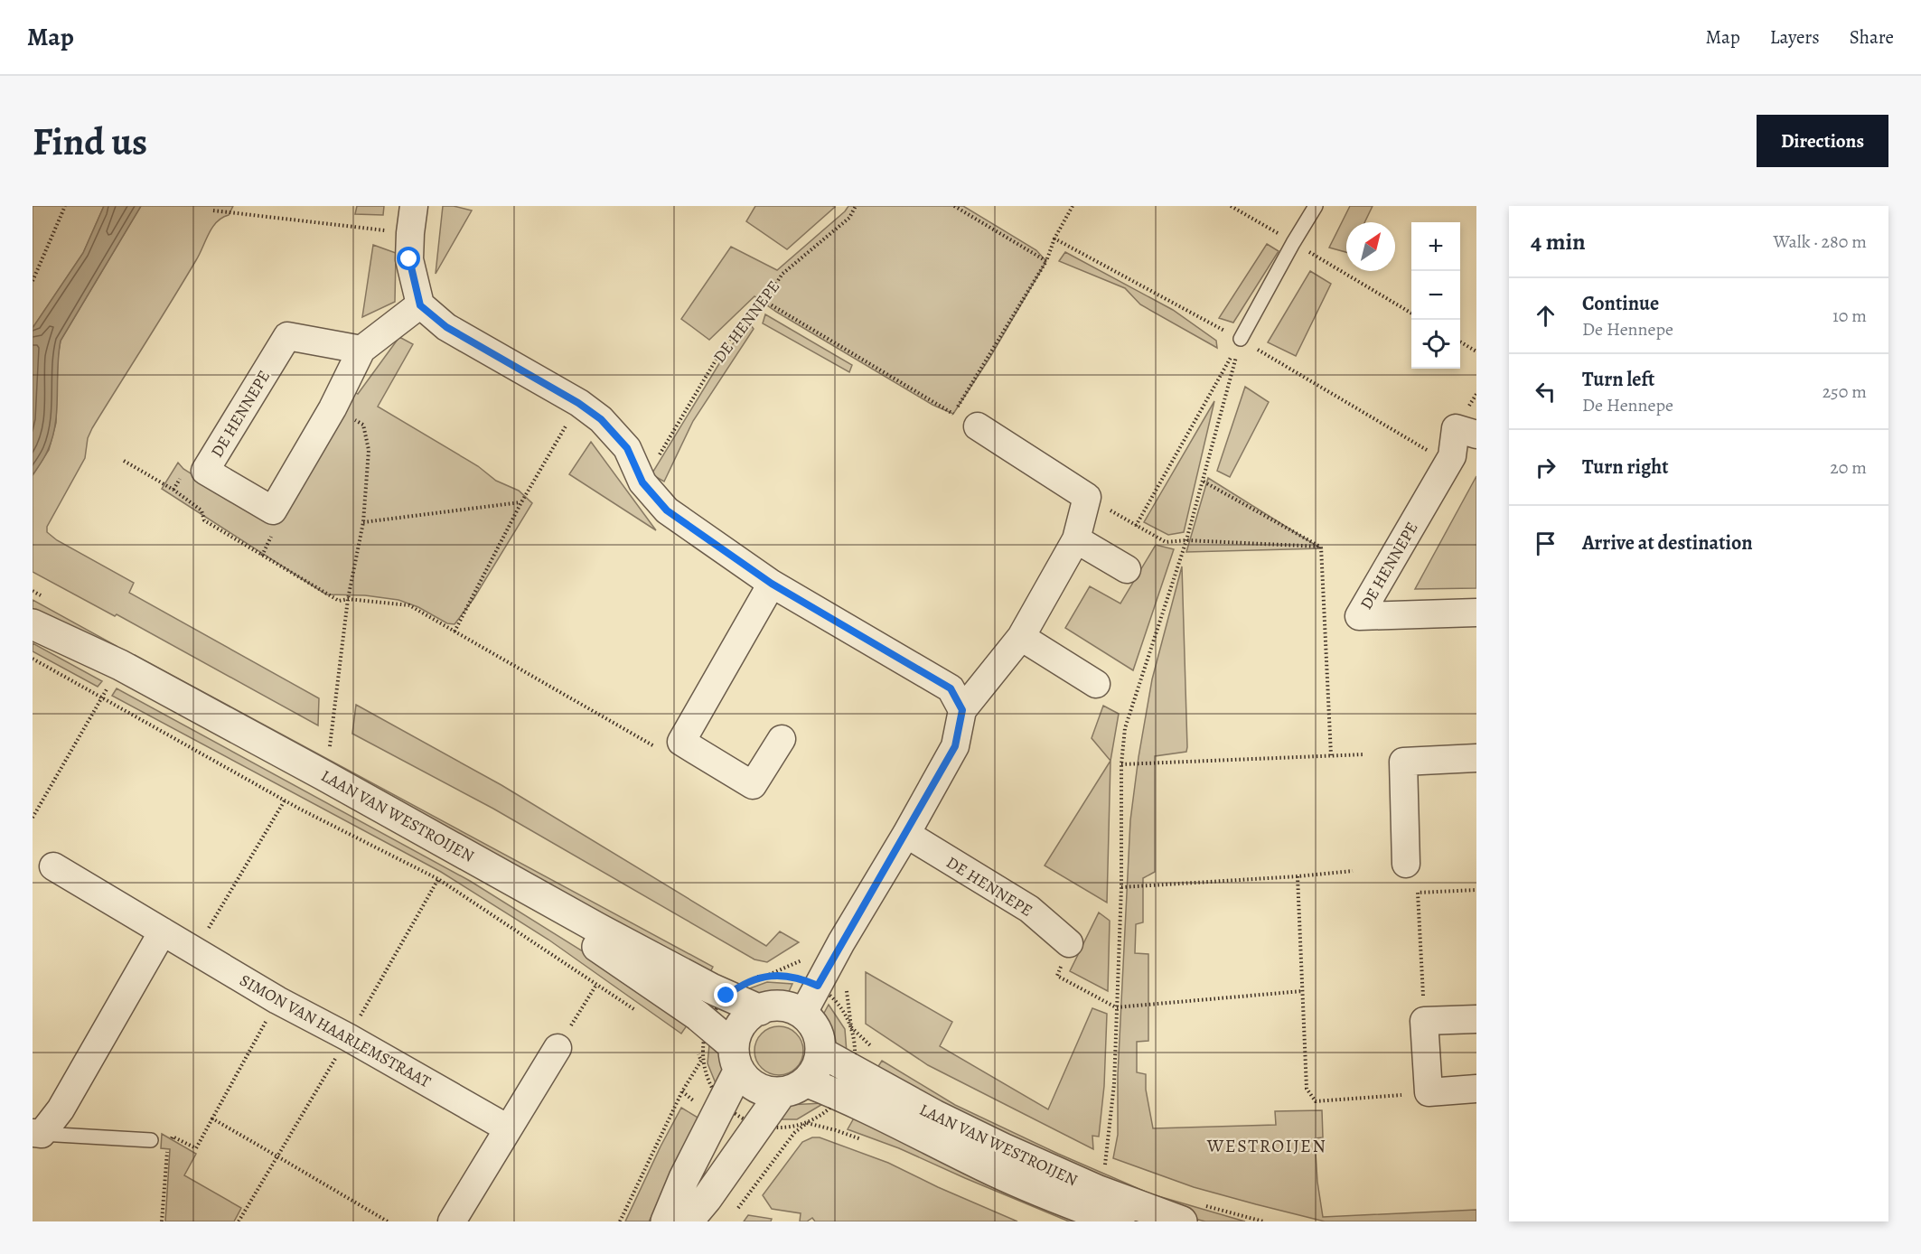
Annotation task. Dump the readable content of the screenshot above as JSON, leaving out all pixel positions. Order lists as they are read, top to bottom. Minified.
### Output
{"streets":{"street":["DE HENNEPE","LAAN VAN WESTROIJEN","SIMON VAN HAARLEMSTRAAT"]},"districts":["WESTROIJEN"],"north":"top right","page":{"header":"Map","nav":["Map","Layers","Share"],"buttons":"Directions","title":"Find us","heading":["4 min","Walk · 280 m"],"map_buttons":["+","−"],"list":[["Continue","De Hennepe","10 m"],["Turn left","De Hennepe","250 m"],["Turn right","20 m"],"Arrive at destination"]}}
